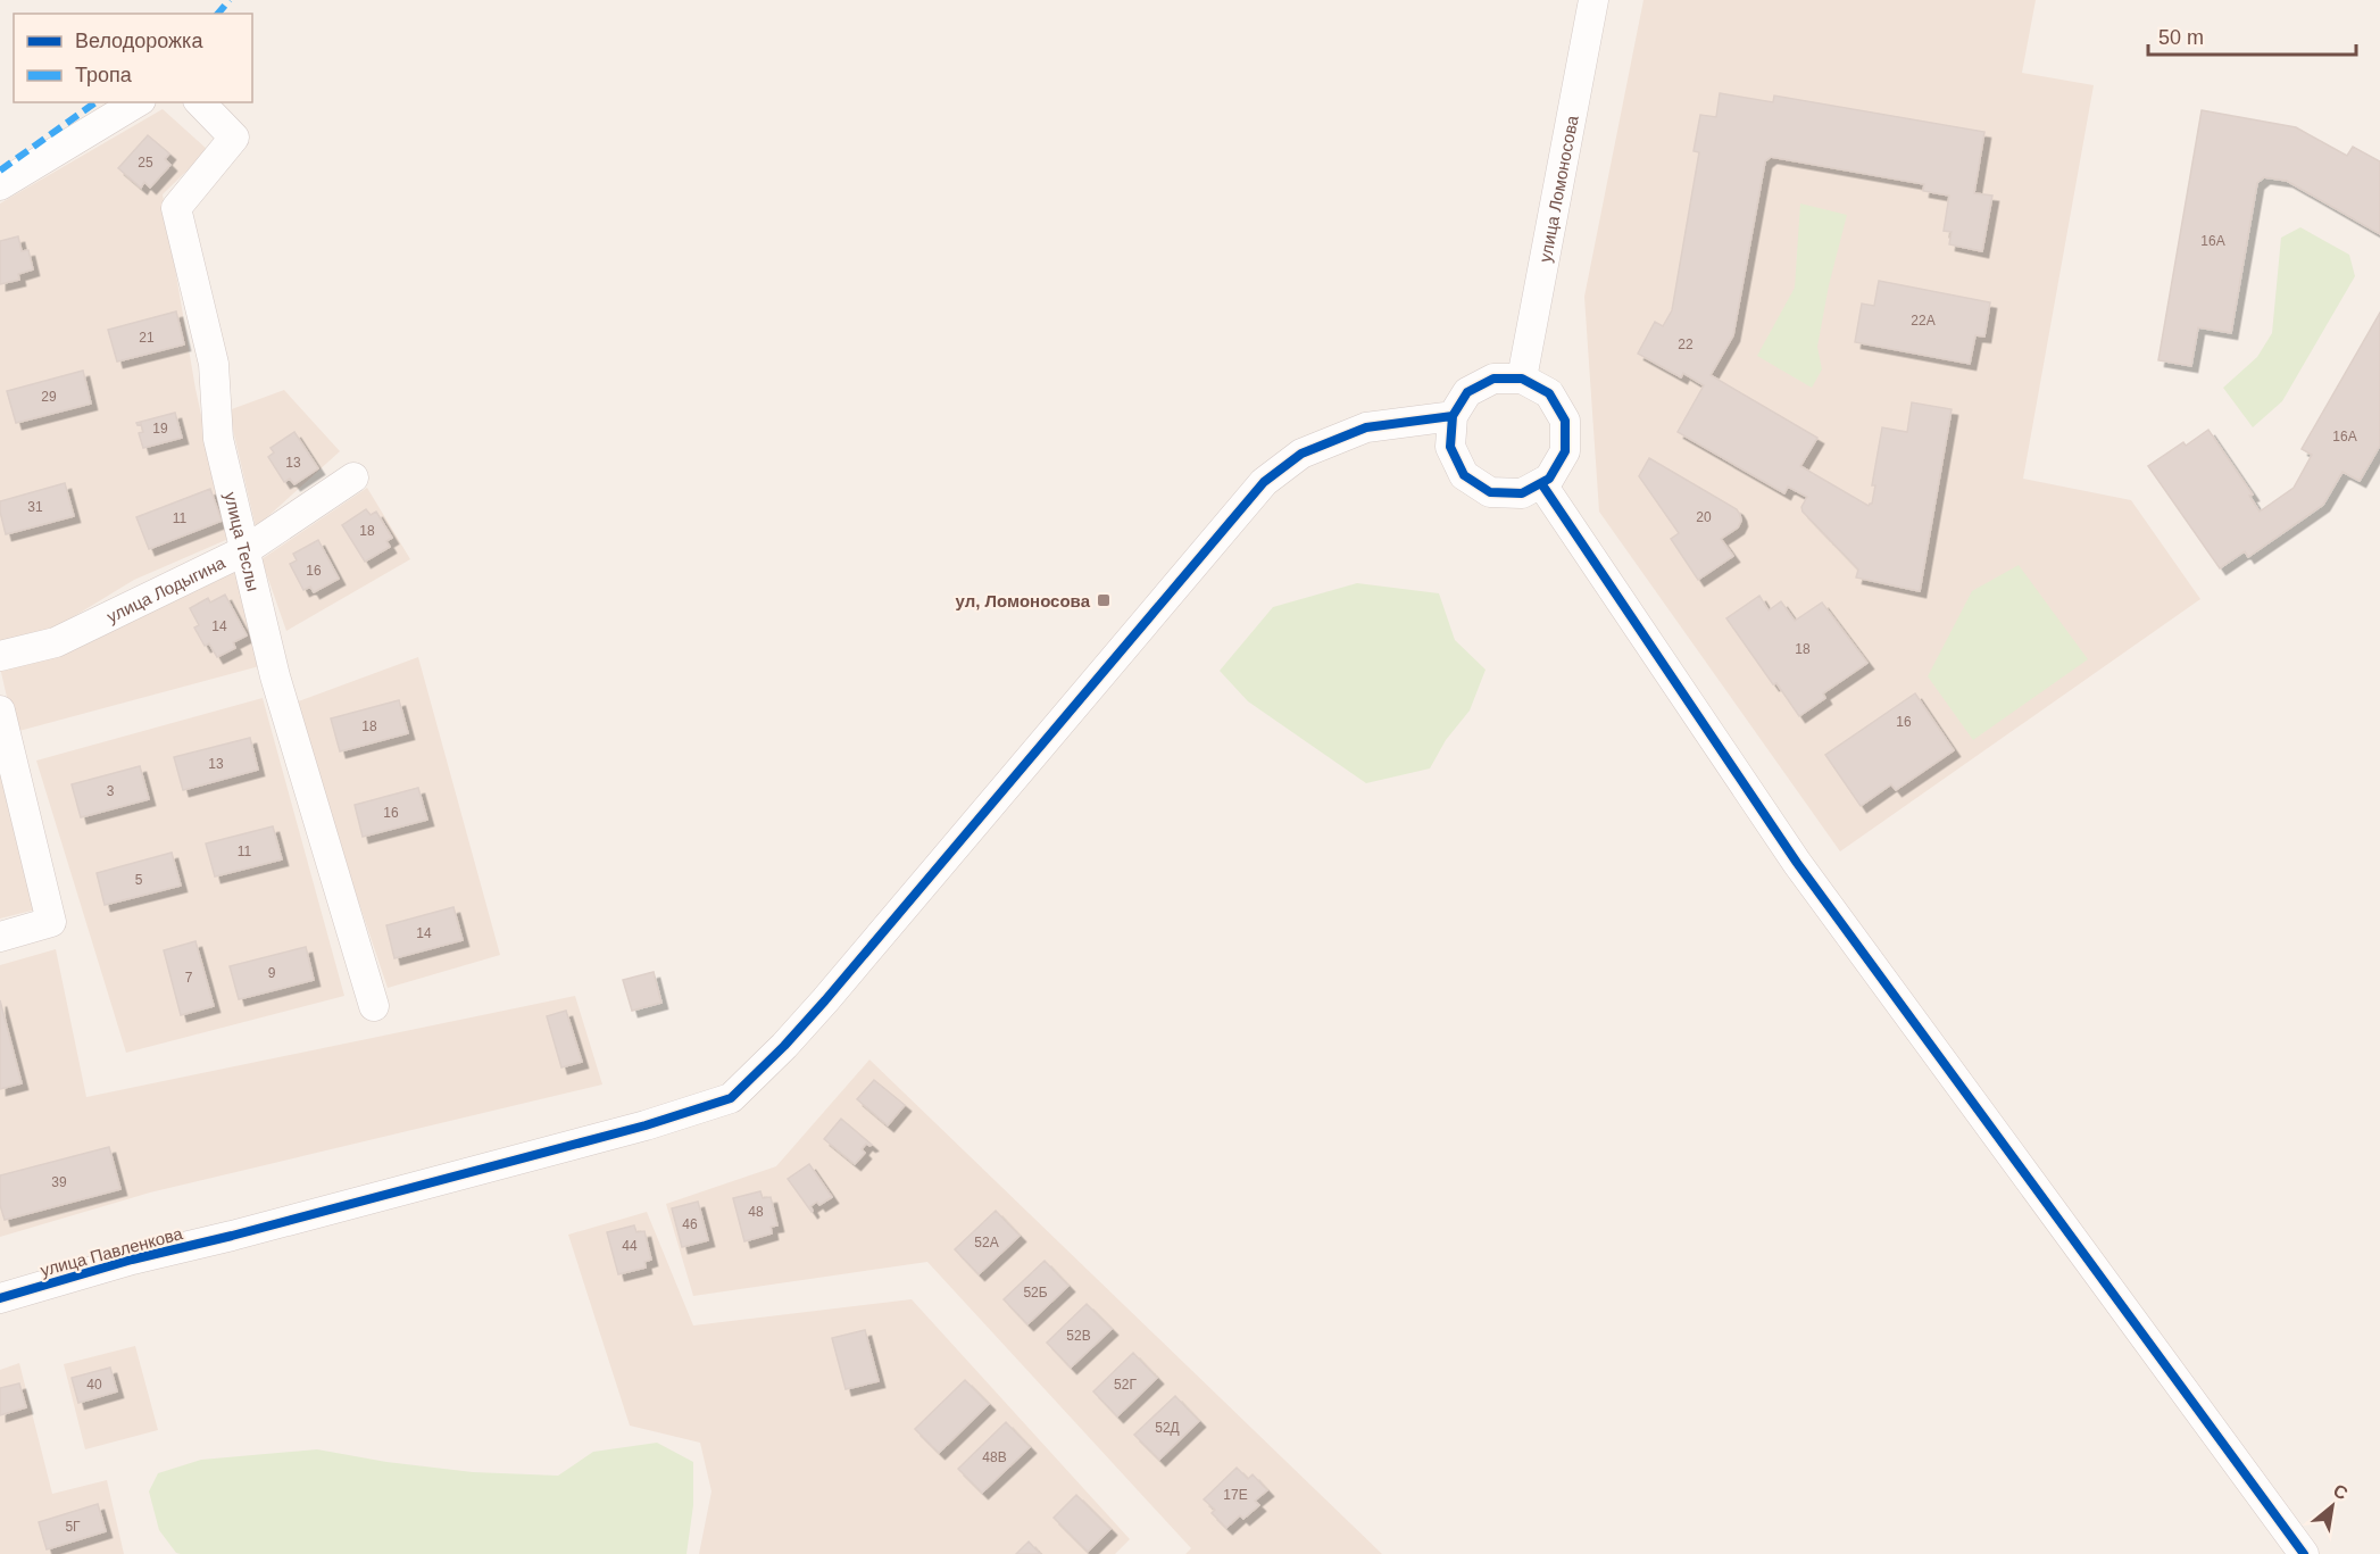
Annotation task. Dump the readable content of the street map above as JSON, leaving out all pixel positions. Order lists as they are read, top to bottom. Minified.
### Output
{"streets":{"street":["улица Ломоносова","улица Теслы","улица Лодыгина","улица Павленкова"]},"crossings":[["улица Ломоносова","улица Павленкова"],["улица Теслы","улица Лодыгина"]],"places":{"transit":["ул, Ломоносова"]},"house_numbers":["25","16А","22А","21","22","29","19","16А","13","31","20","11","18","16","14","18","16","18","13","3","16","11","5","14","9","7","39","48","46","52А","44","52Б","52В","40","52Г","52Д","48В","17Е","5Г"],"legend":["Велодорожка","Тропа"],"scale_bar":"50 m","north":"top right"}
